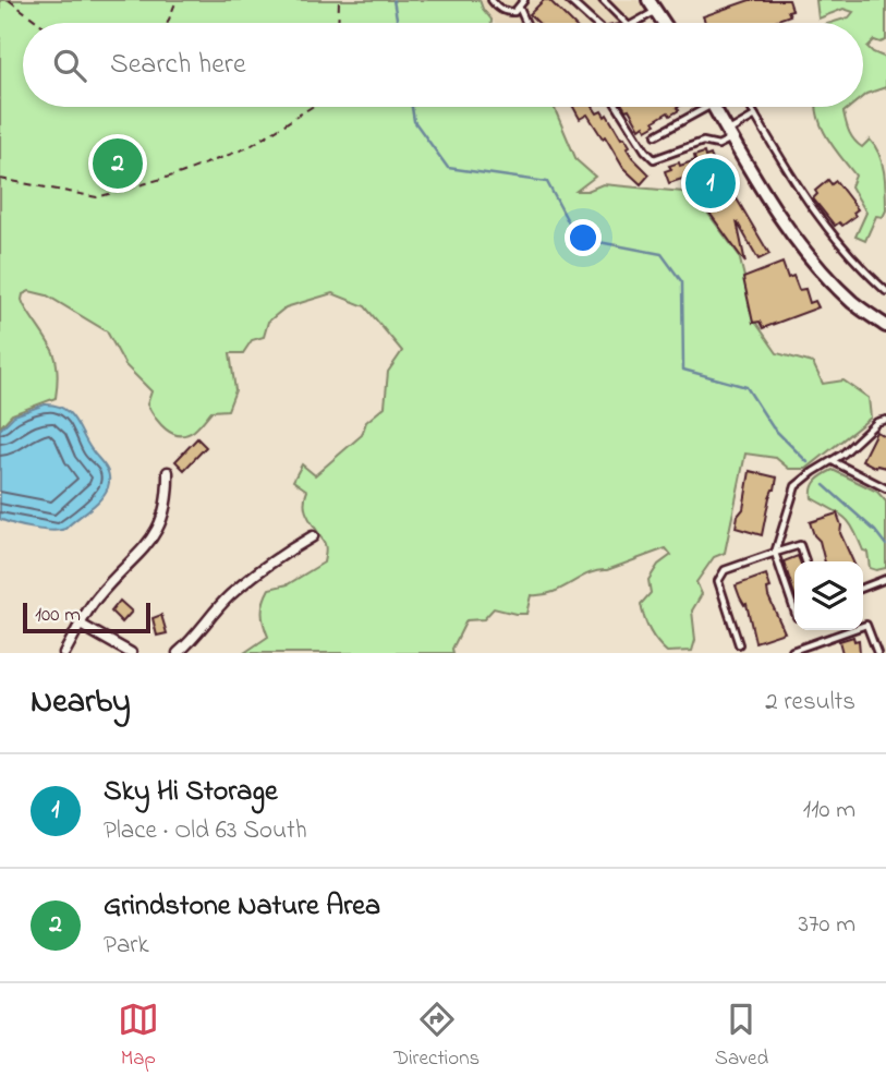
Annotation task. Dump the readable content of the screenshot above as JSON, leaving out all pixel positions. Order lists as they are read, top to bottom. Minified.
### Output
{"scale_bar":"100 m","page":{"search":"Search here","pins":["2","1"],"scale":"100 m","heading":["Nearby","2 results"],"list":[{"mark":"1","name":"Sky Hi Storage","note":"Place · Old 63 South","value":"110 m"},{"mark":"2","name":"Grindstone Nature Area","note":"Park","value":"370 m"}],"nav":["Map","Directions","Saved"]}}
